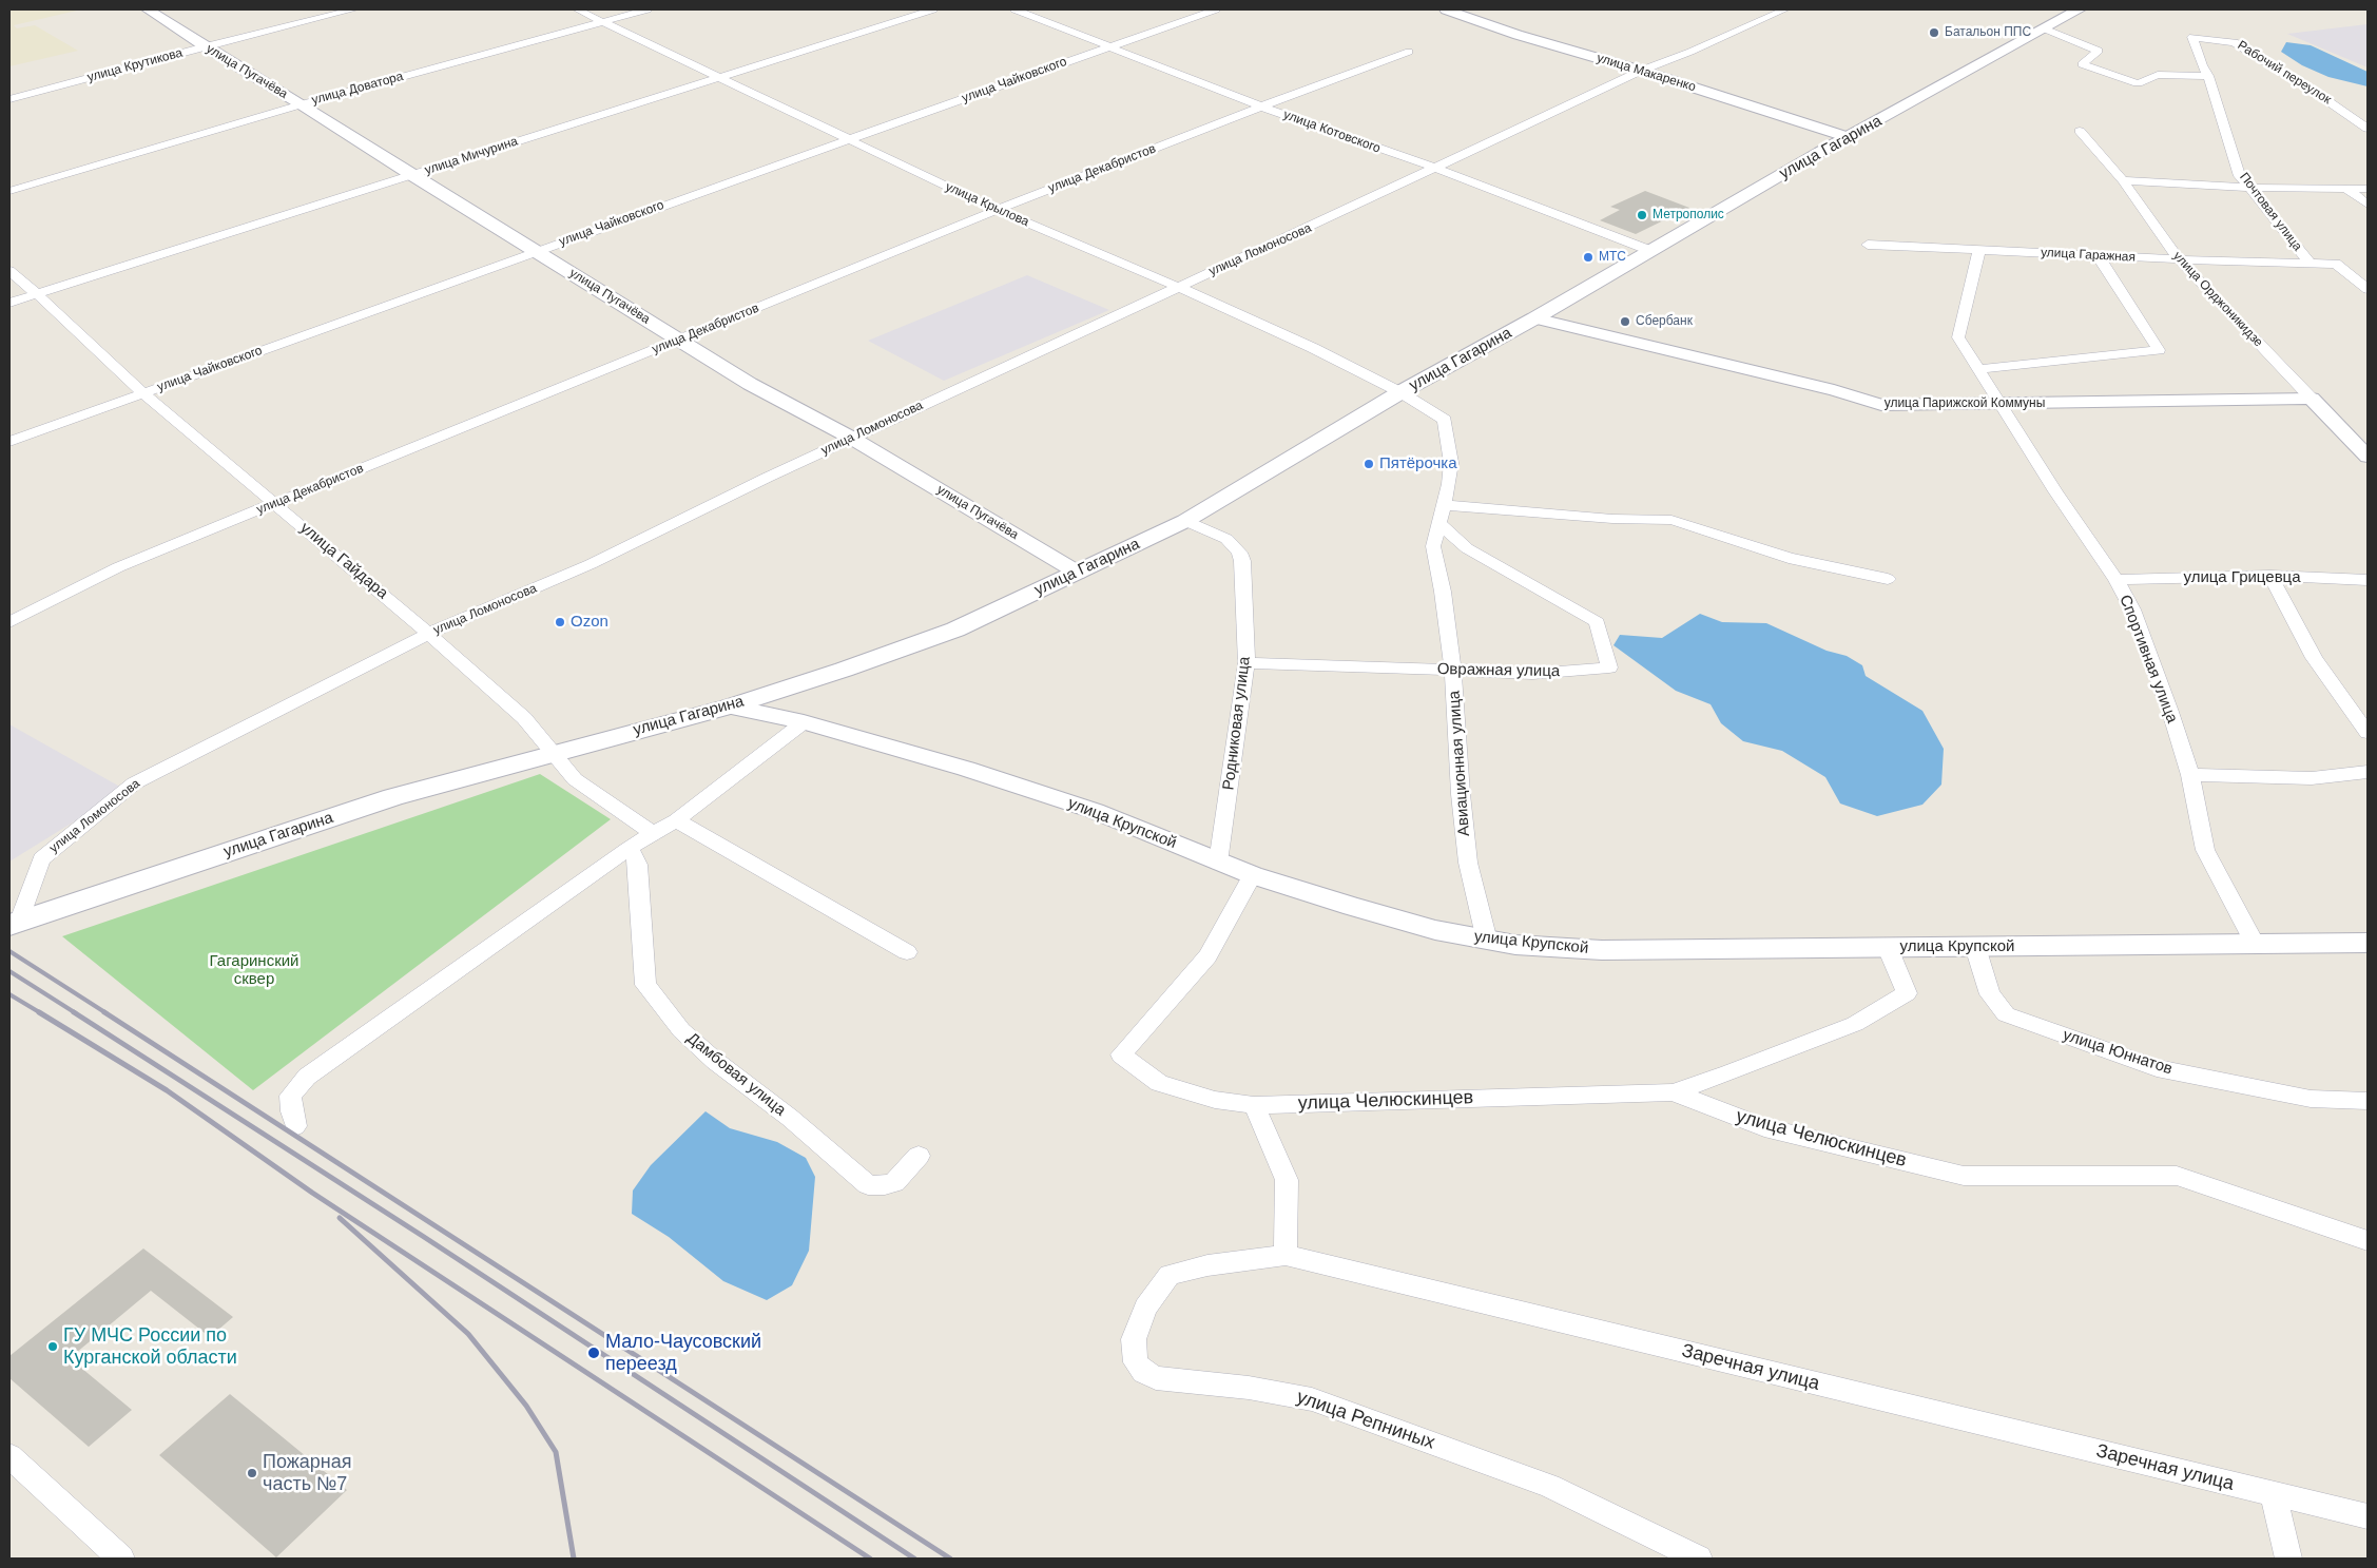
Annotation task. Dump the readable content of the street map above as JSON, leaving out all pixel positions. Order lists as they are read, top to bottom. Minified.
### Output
{"streets":{"main road":["улица Гагарина"],"street":["улица Крутикова","улица Пугачёва","улица Макаренко","Рабочий переулок","улица Чайковского","улица Доватора","улица Котовского","улица Мичурина","улица Декабристов","улица Крылова","Почтовая улица","улица Ломоносова","улица Гаражная","улица Орджоникидзе","улица Парижской Коммуны","улица Гайдара","улица Грицевца","Спортивная улица","Овражная улица","Родниковая улица","Авиационная улица","улица Крупской","улица Юннатов","Дамбовая улица","улица Челюскинцев","Заречная улица","улица Репниных"]},"crossings":[["улица Крутикова","улица Пугачёва"],["улица Пугачёва","улица Чайковского"],["улица Пугачёва","улица Доватора"],["улица Пугачёва","улица Гагарина"],["улица Пугачёва","улица Мичурина"],["улица Пугачёва","улица Декабристов"],["улица Пугачёва","улица Ломоносова"],["улица Макаренко","улица Гагарина"],["улица Макаренко","улица Ломоносова"],["Рабочий переулок","Почтовая улица"],["улица Чайковского","улица Котовского"],["улица Чайковского","улица Крылова"],["улица Чайковского","улица Гайдара"],["улица Доватора","улица Крылова"],["улица Котовского","улица Гагарина"],["улица Котовского","улица Декабристов"],["улица Котовского","улица Ломоносова"],["улица Гагарина","улица Крылова"],["улица Гагарина","улица Ломоносова"],["улица Гагарина","улица Парижской Коммуны"],["улица Гагарина","улица Гайдара"],["улица Гагарина","Родниковая улица"],["улица Гагарина","Авиационная улица"],["улица Гагарина","улица Крупской"],["улица Мичурина","улица Крылова"],["улица Мичурина","улица Гайдара"],["улица Декабристов","улица Крылова"],["улица Декабристов","улица Гайдара"],["улица Крылова","улица Ломоносова"],["улица Крылова","Авиационная улица"],["Почтовая улица","улица Гаражная"],["улица Ломоносова","улица Гайдара"],["улица Гаражная","улица Орджоникидзе"],["улица Гаражная","Спортивная улица"],["улица Орджоникидзе","улица Парижской Коммуны"],["улица Парижской Коммуны","Спортивная улица"],["улица Грицевца","Спортивная улица"],["Спортивная улица","улица Крупской"],["Овражная улица","Родниковая улица"],["Овражная улица","Авиационная улица"],["Родниковая улица","улица Крупской"],["Авиационная улица","улица Крупской"],["улица Крупской","улица Юннатов"],["улица Крупской","улица Челюскинцев"],["Заречная улица","улица Репниных"]],"parks":["Гагаринский сквер"],"places":["Батальон ППС","Метрополис","МТС","Сбербанк","Пятёрочка","Ozon","ГУ МЧС России по Курганской области","Мало-Чаусовский переезд","Пожарная часть №7"]}
